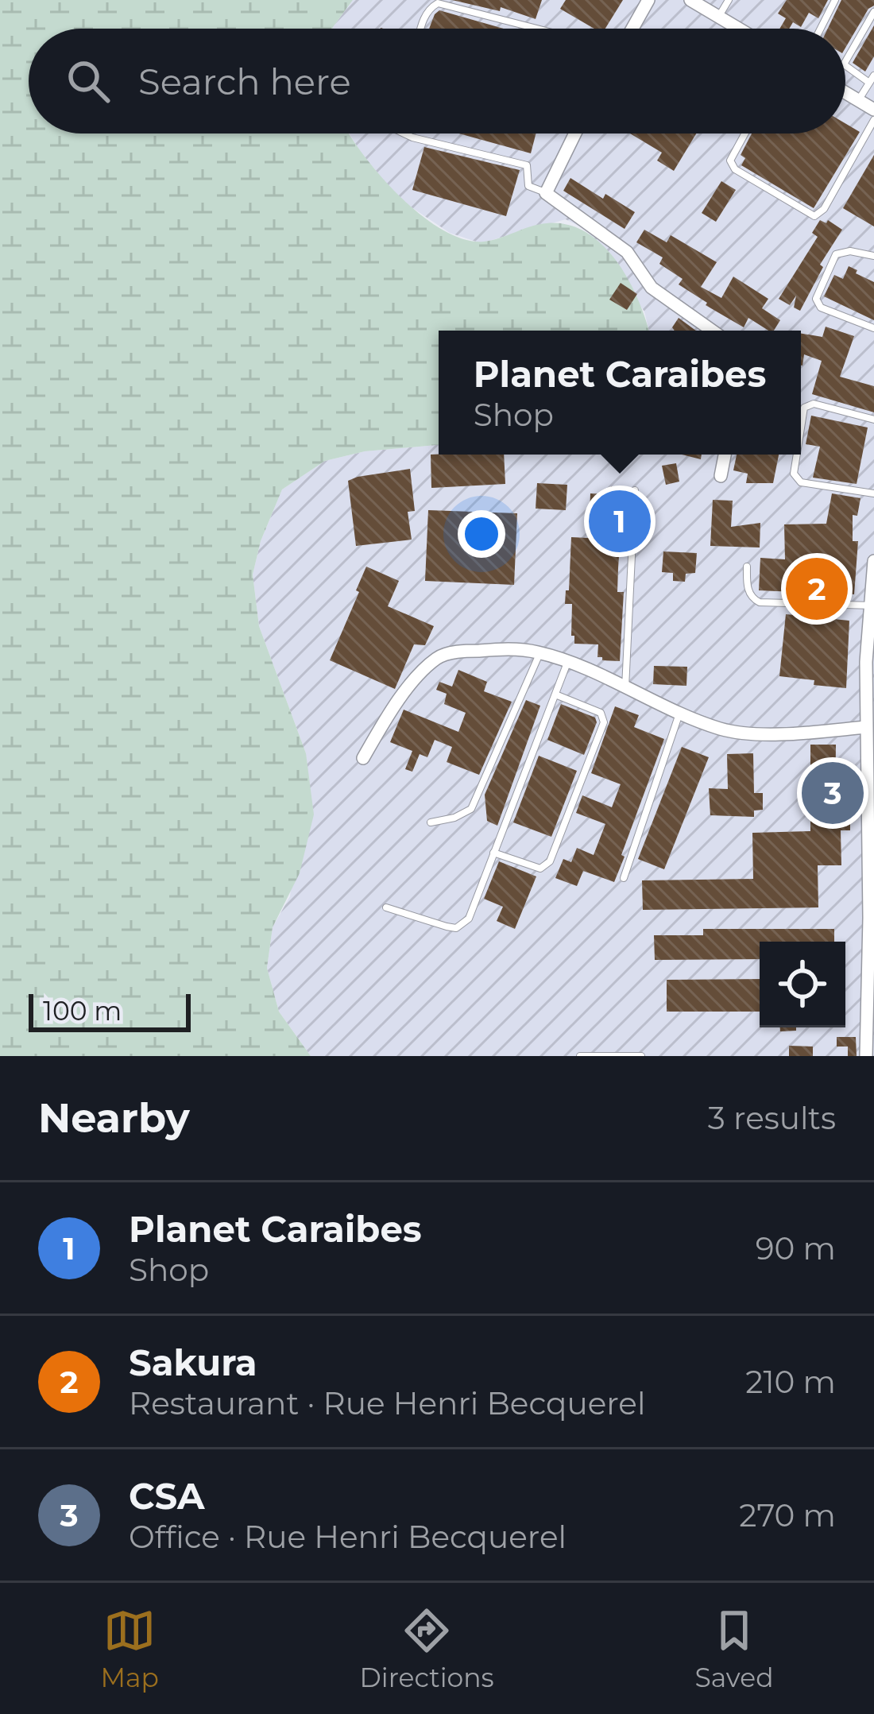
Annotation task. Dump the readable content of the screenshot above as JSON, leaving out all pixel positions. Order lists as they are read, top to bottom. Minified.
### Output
{"scale_bar":"100 m","page":{"search":"Search here","popup":["Planet Caraibes","Shop"],"pins":["1","2","3"],"scale":"100 m","heading":["Nearby","3 results"],"list":[{"mark":"1","name":"Planet Caraibes","note":"Shop","value":"90 m"},{"mark":"2","name":"Sakura","note":"Restaurant · Rue Henri Becquerel","value":"210 m"},{"mark":"3","name":"CSA","note":"Office · Rue Henri Becquerel","value":"270 m"}],"nav":["Map","Directions","Saved"]}}
